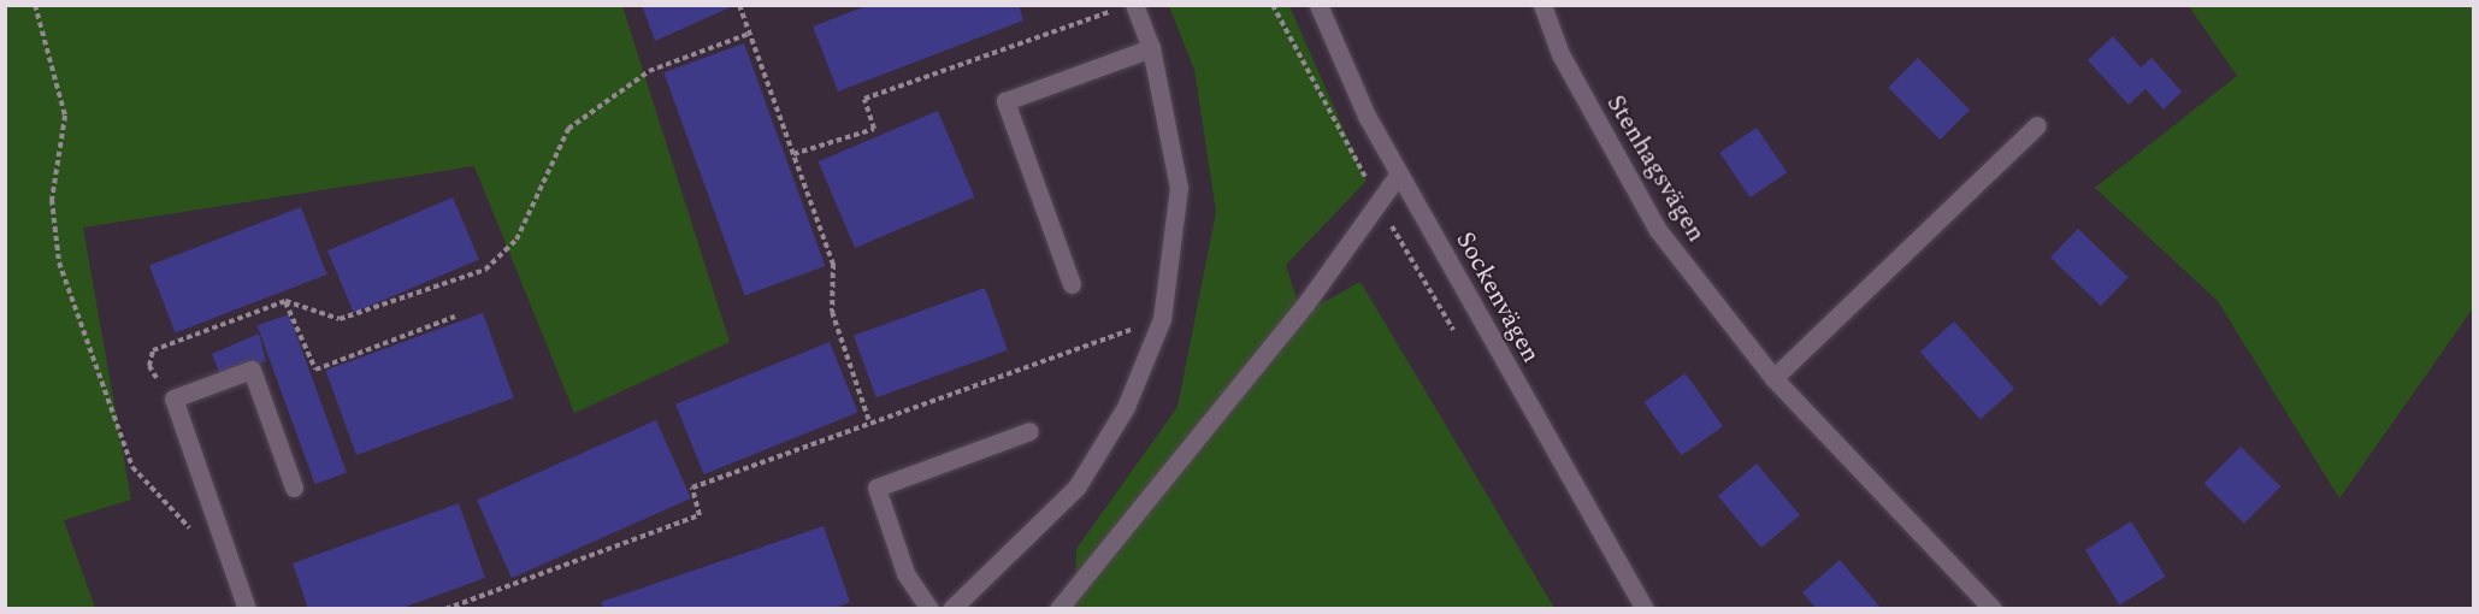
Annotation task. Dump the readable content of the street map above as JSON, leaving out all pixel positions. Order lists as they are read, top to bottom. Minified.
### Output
{"streets":{"street":["Stenhagsvägen","Sockenvägen"]}}
